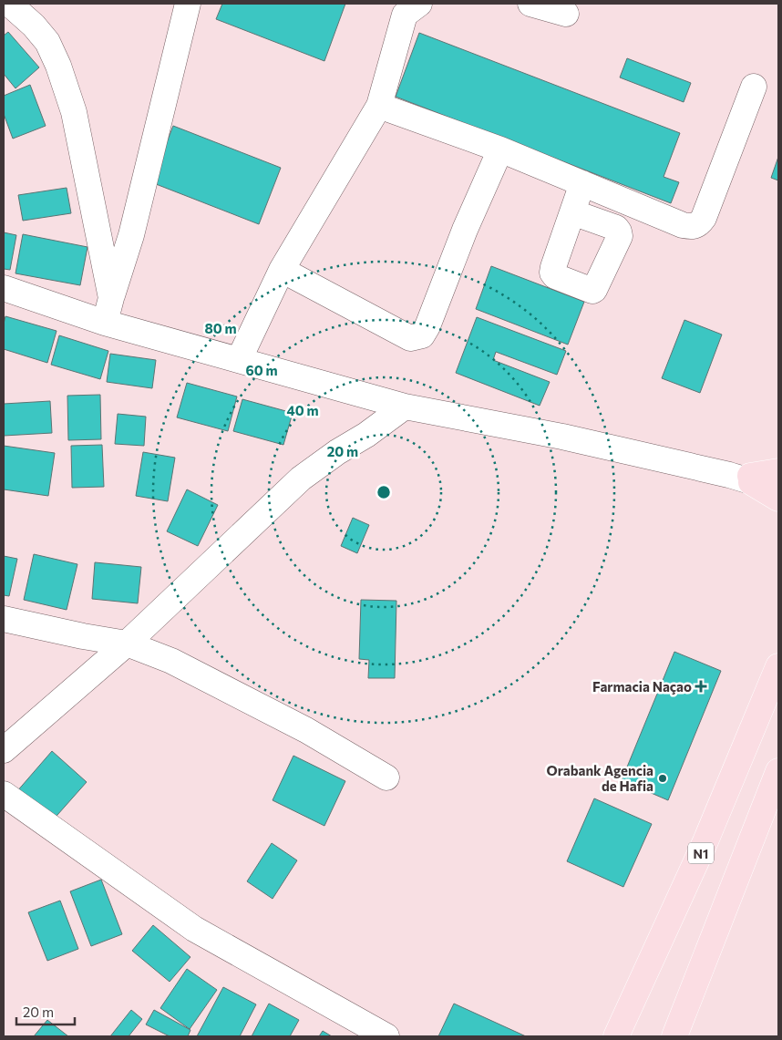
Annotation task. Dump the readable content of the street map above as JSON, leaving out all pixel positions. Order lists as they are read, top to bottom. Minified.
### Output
{"streets":{"main road":["N1"]},"places":{"health":["Farmacia Naçao"],"other":["Orabank Agencia de Hafia"]},"scale_bar":"20 m","rings":["80 m","60 m","40 m","20 m"]}
